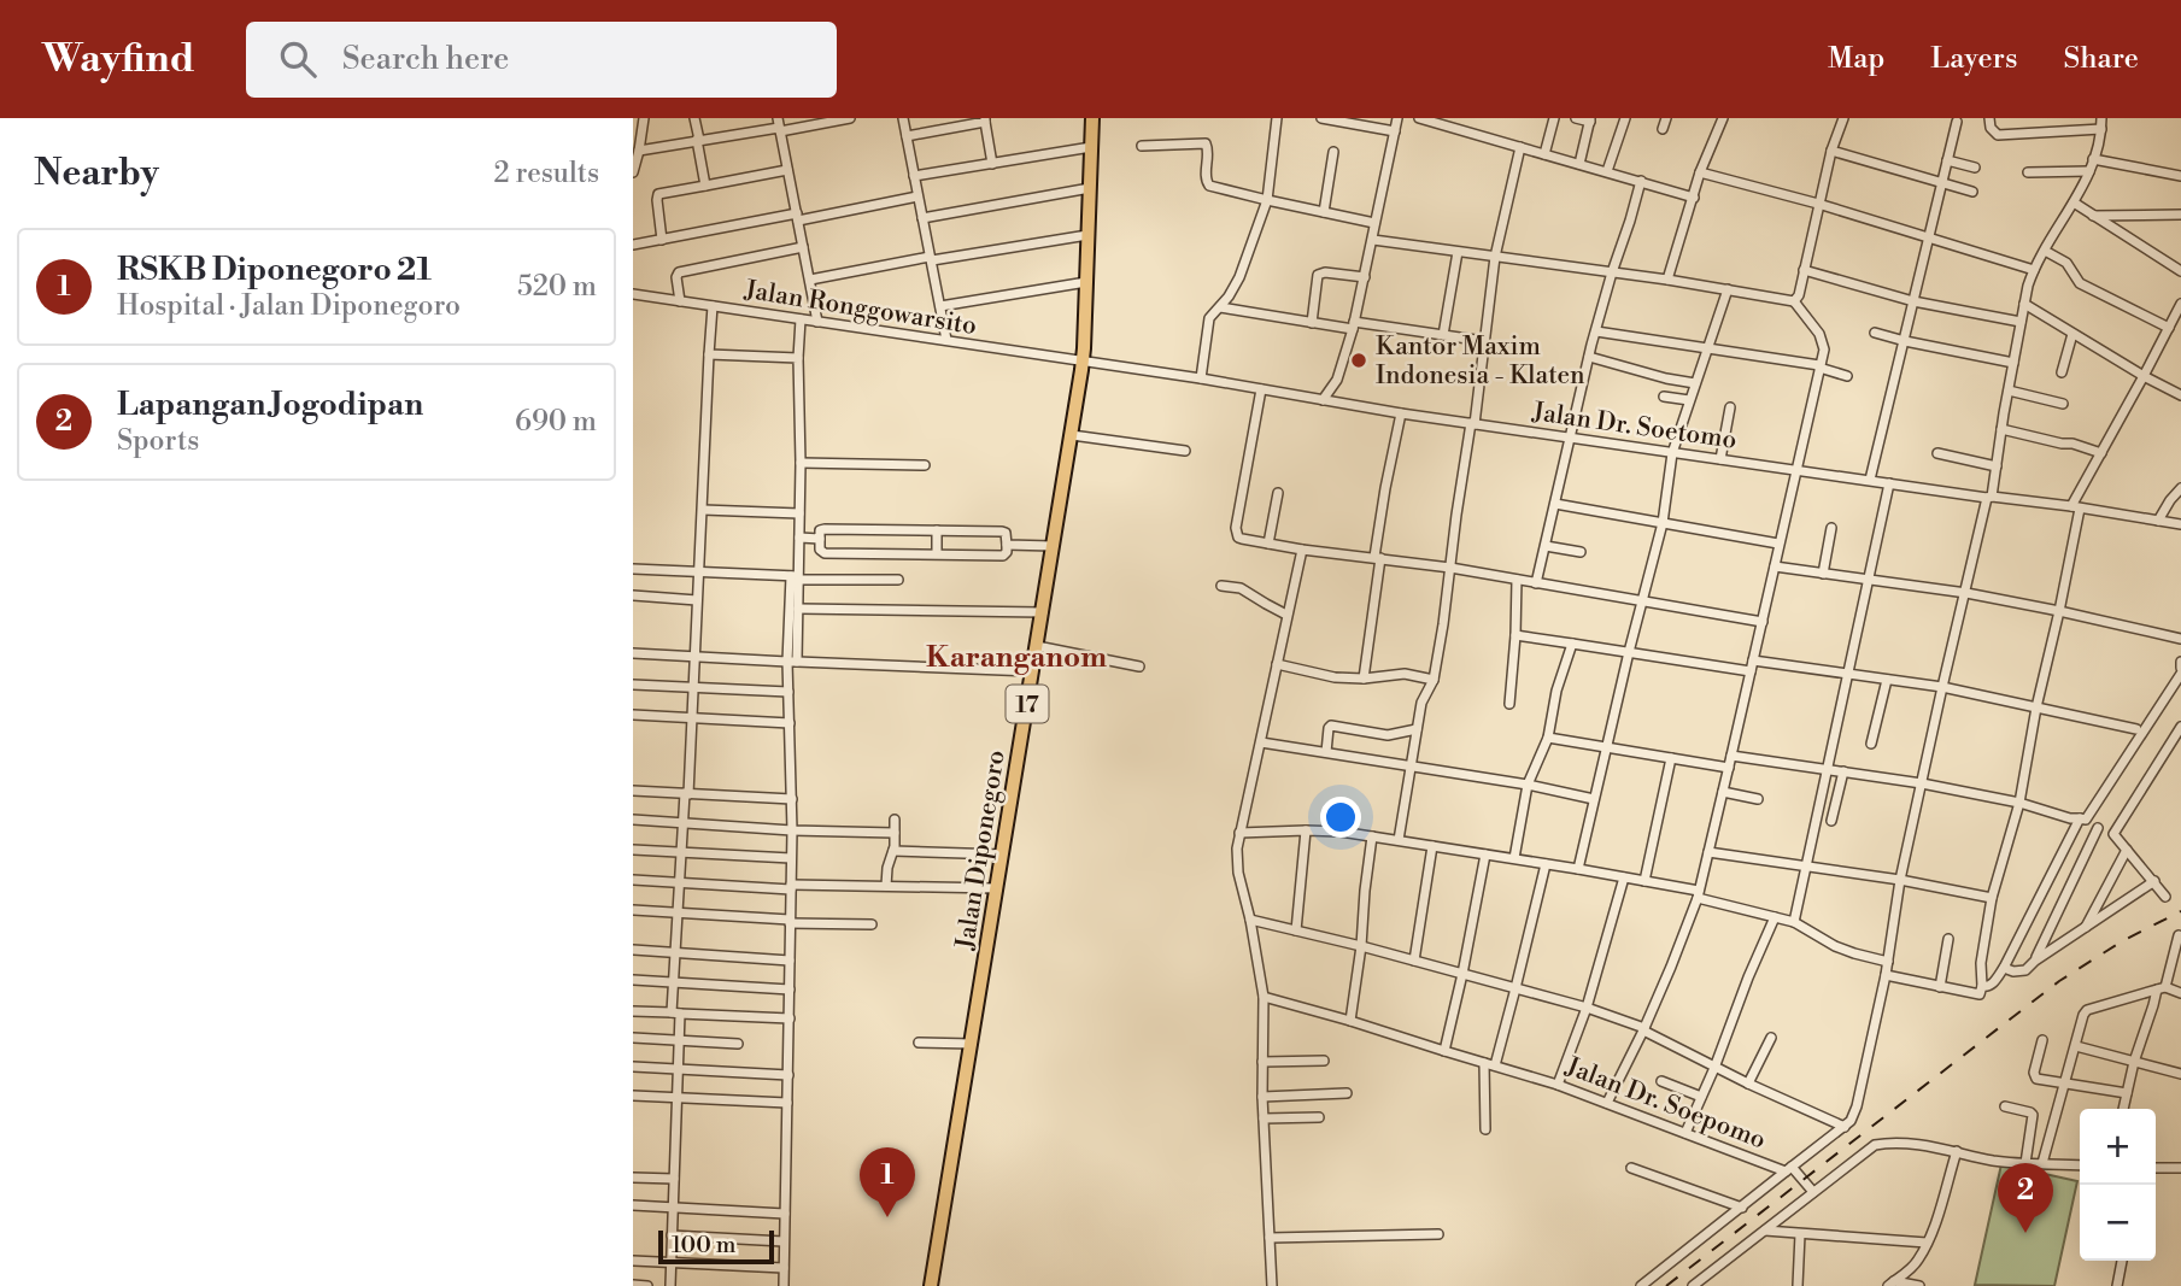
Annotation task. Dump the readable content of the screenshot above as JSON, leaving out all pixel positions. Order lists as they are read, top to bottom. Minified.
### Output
{"streets":{"highway":["17","Jalan Diponegoro"],"street":["Jalan Ronggowarsito","Jalan Dr. Soetomo","Jalan Dr. Soepomo"]},"crossings":[["Jalan Ronggowarsito","Jalan Dr. Soetomo"],["Jalan Ronggowarsito","Jalan Diponegoro"],["Jalan Dr. Soetomo","Jalan Diponegoro"]],"districts":["Karanganom"],"places":["Kantor Maxim Indonesia - Klaten"],"scale_bar":"100 m","page":{"header":"Wayfind","search":"Search here","nav":["Map","Layers","Share"],"heading":["Nearby","2 results"],"list":[{"mark":"1","name":"RSKB Diponegoro 21","note":"Hospital · Jalan Diponegoro","value":"520 m"},{"mark":"2","name":"Lapangan Jogodipan","note":"Sports","value":"690 m"}],"map_buttons":["+","−"],"pins":["1","2"],"scale":"100 m"}}
